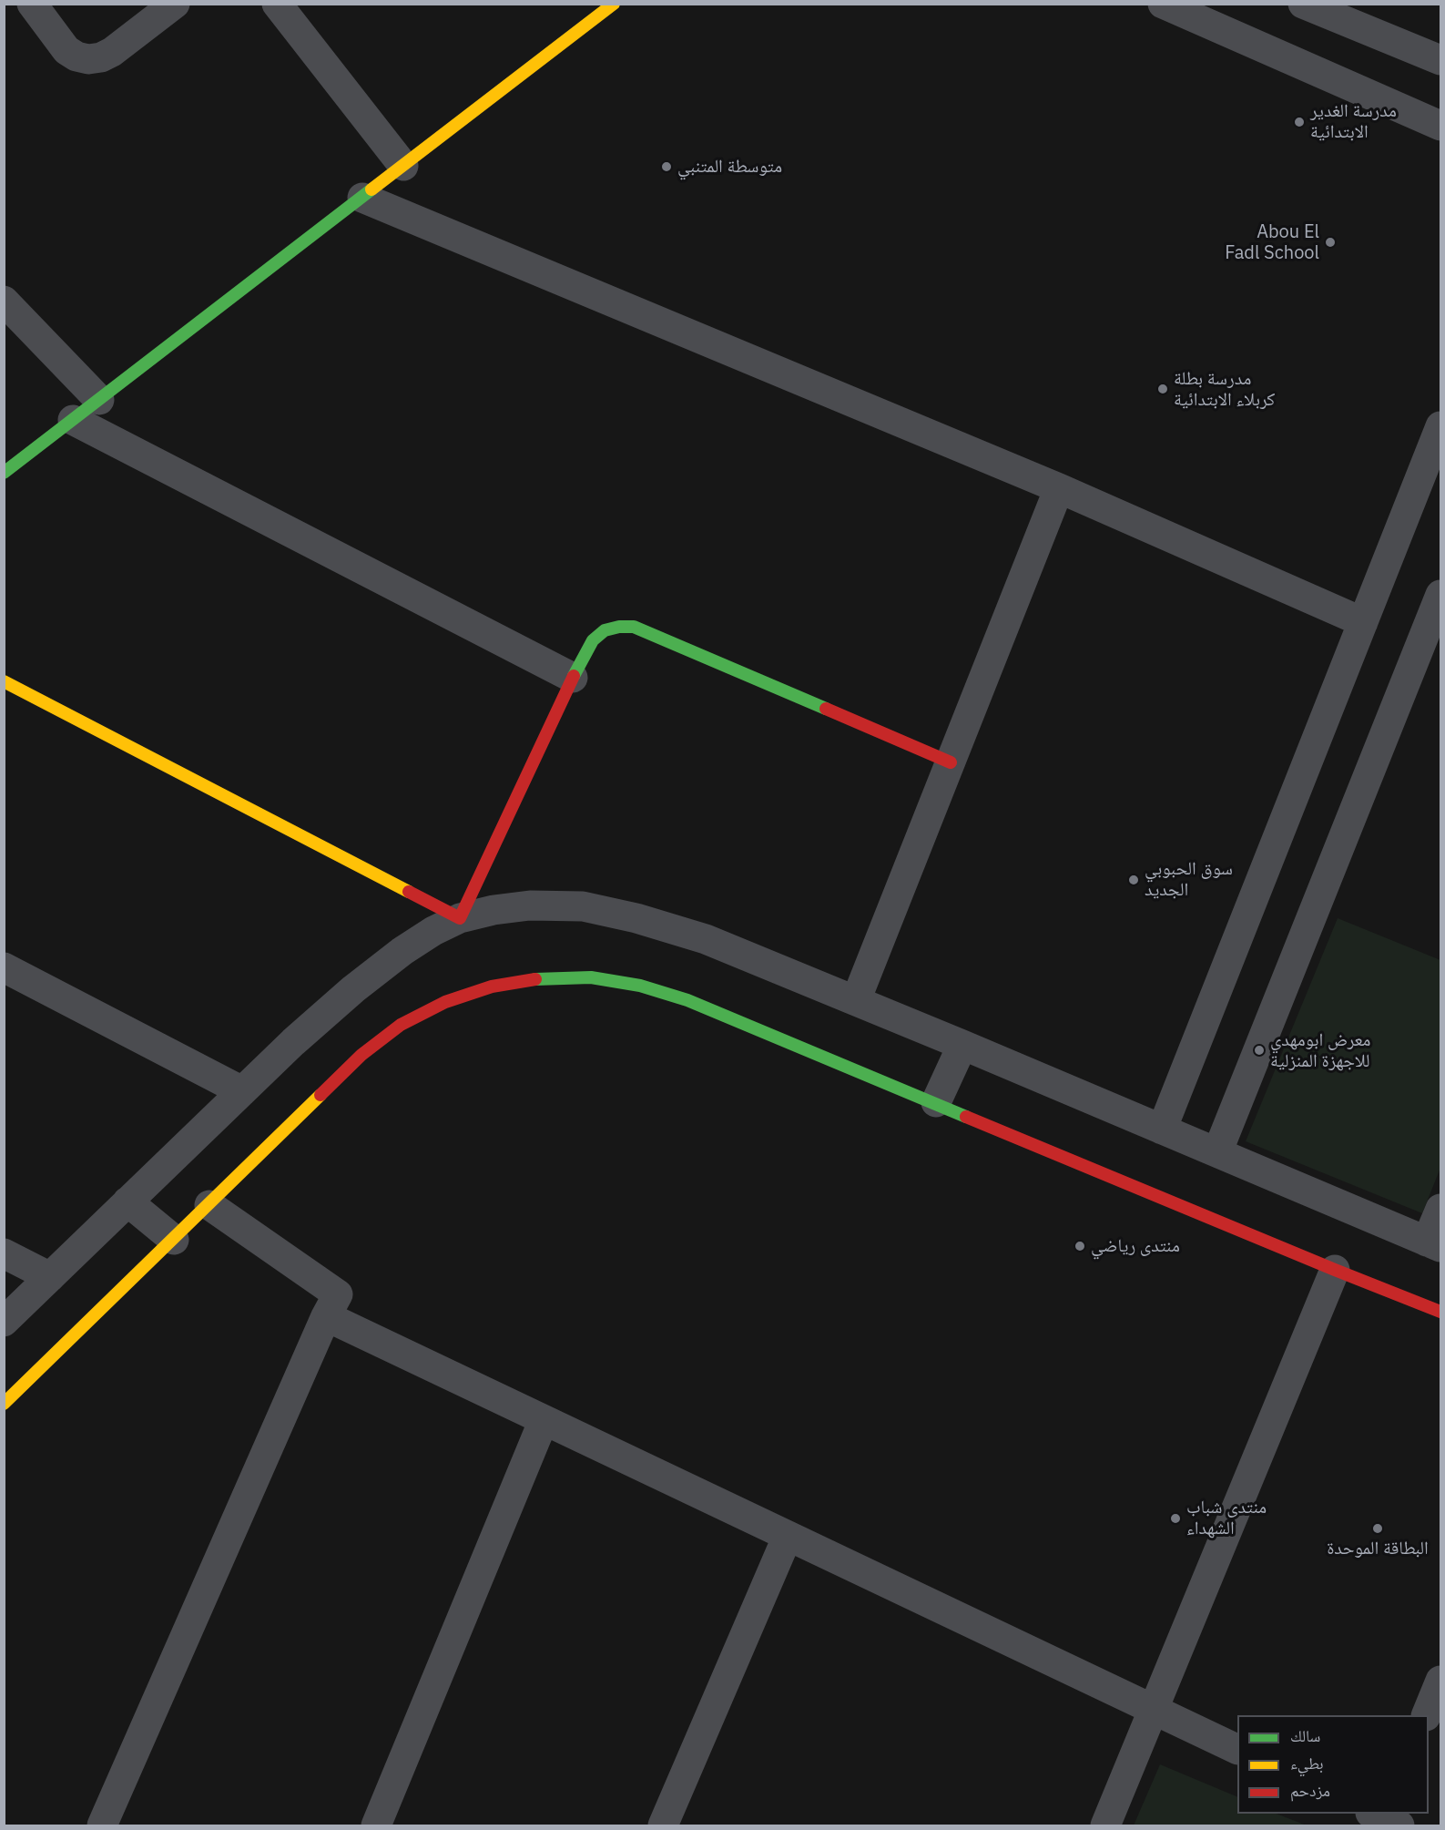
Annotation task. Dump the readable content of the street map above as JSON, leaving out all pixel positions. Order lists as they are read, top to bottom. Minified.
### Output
{"places":["مدرسة الغدير الابتدائية","متوسطة المتنبي","Abou El Fadl School","مدرسة بطلة كربلاء الابتدائية","سوق الحبوبي الجديد","معرض ابومهدي للاجهزة المنزلية","منتدى رياضي","منتدى شباب الشهداء","البطاقة الموحدة"],"legend":["سالك","بطيء","مزدحم"]}
